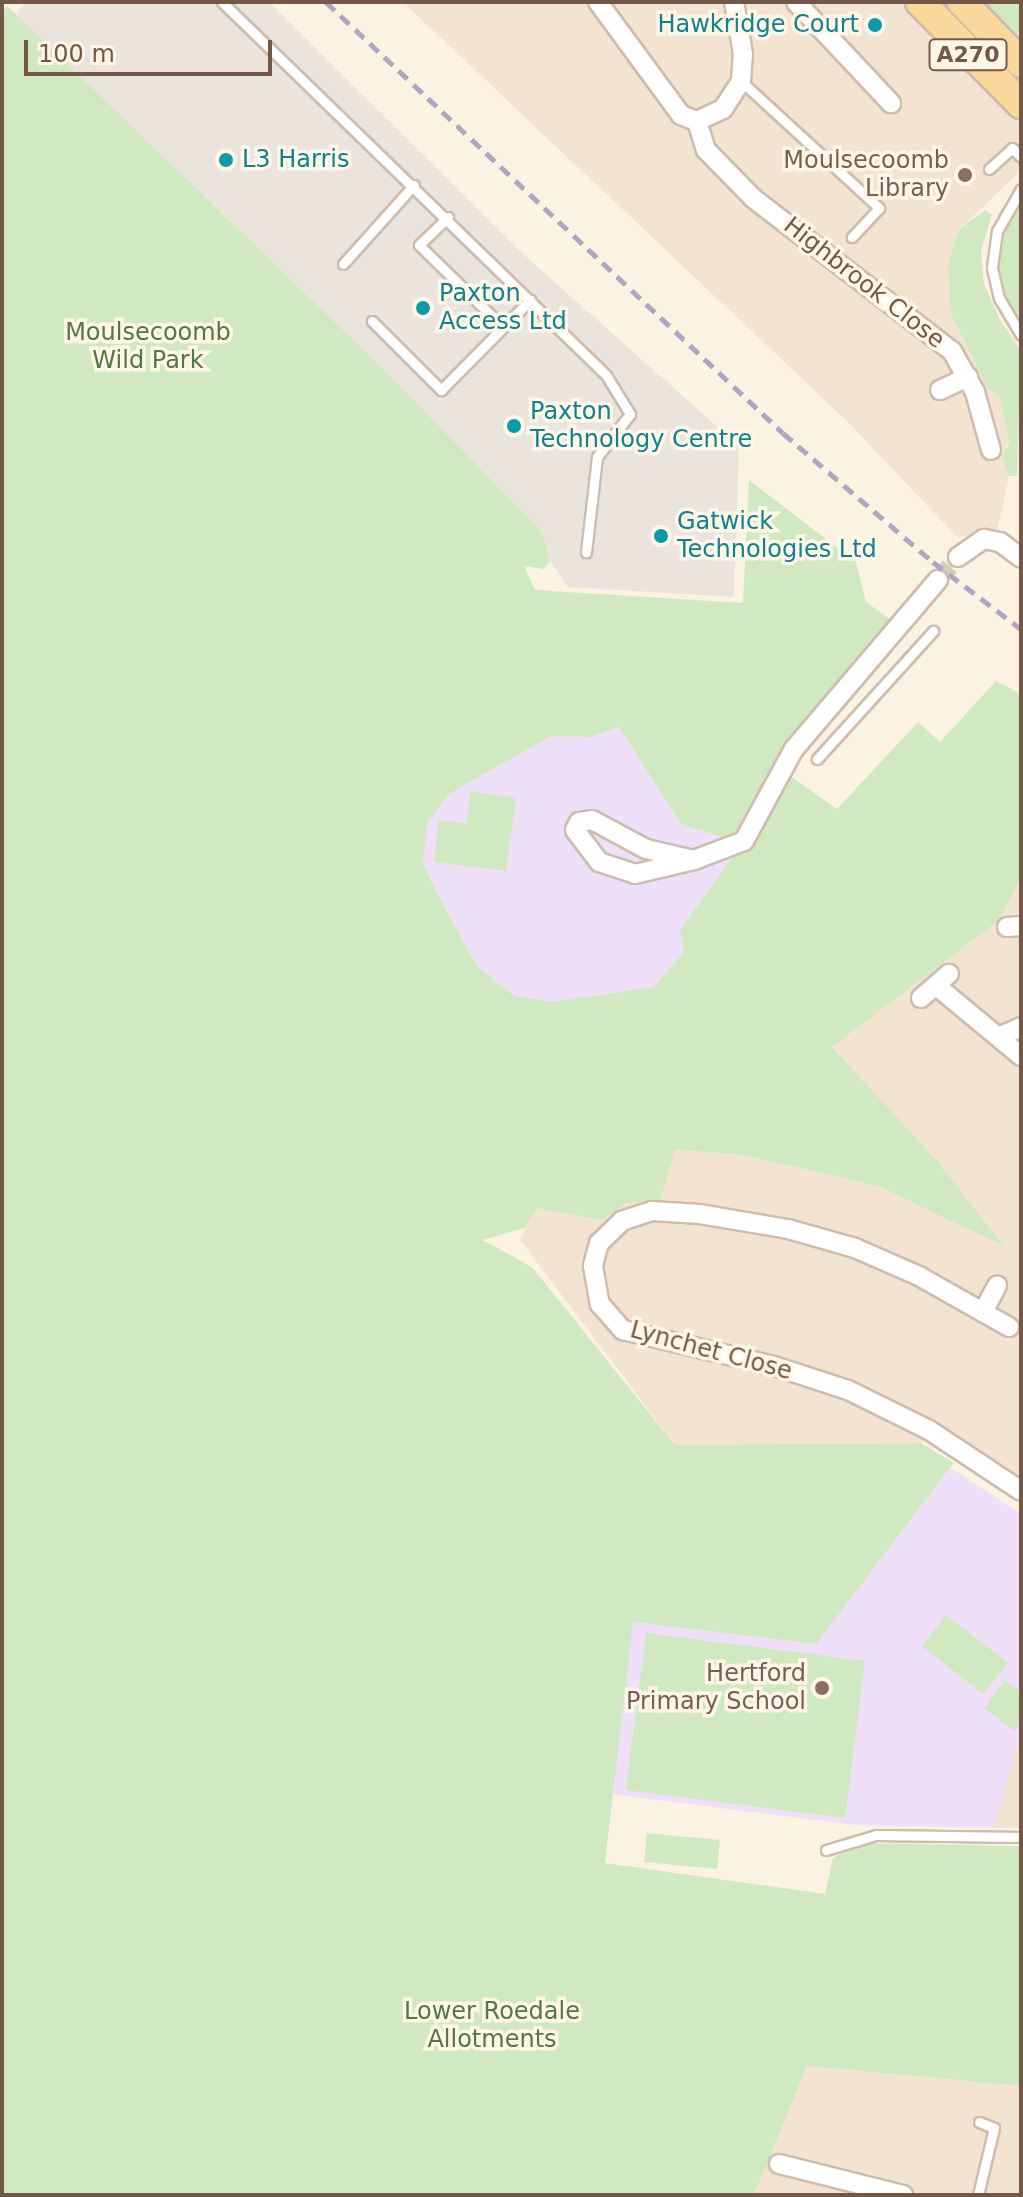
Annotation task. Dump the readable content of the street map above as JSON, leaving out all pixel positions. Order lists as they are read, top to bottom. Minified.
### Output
{"streets":{"main road":["A270"],"street":["Highbrook Close","Lynchet Close"]},"parks":["Moulsecoomb Wild Park","Lower Roedale Allotments"],"places":["Hawkridge Court","L3 Harris","Moulsecoomb Library","Paxton Access Ltd","Paxton Technology Centre","Gatwick Technologies Ltd","Hertford Primary School"],"scale_bar":"100 m"}
